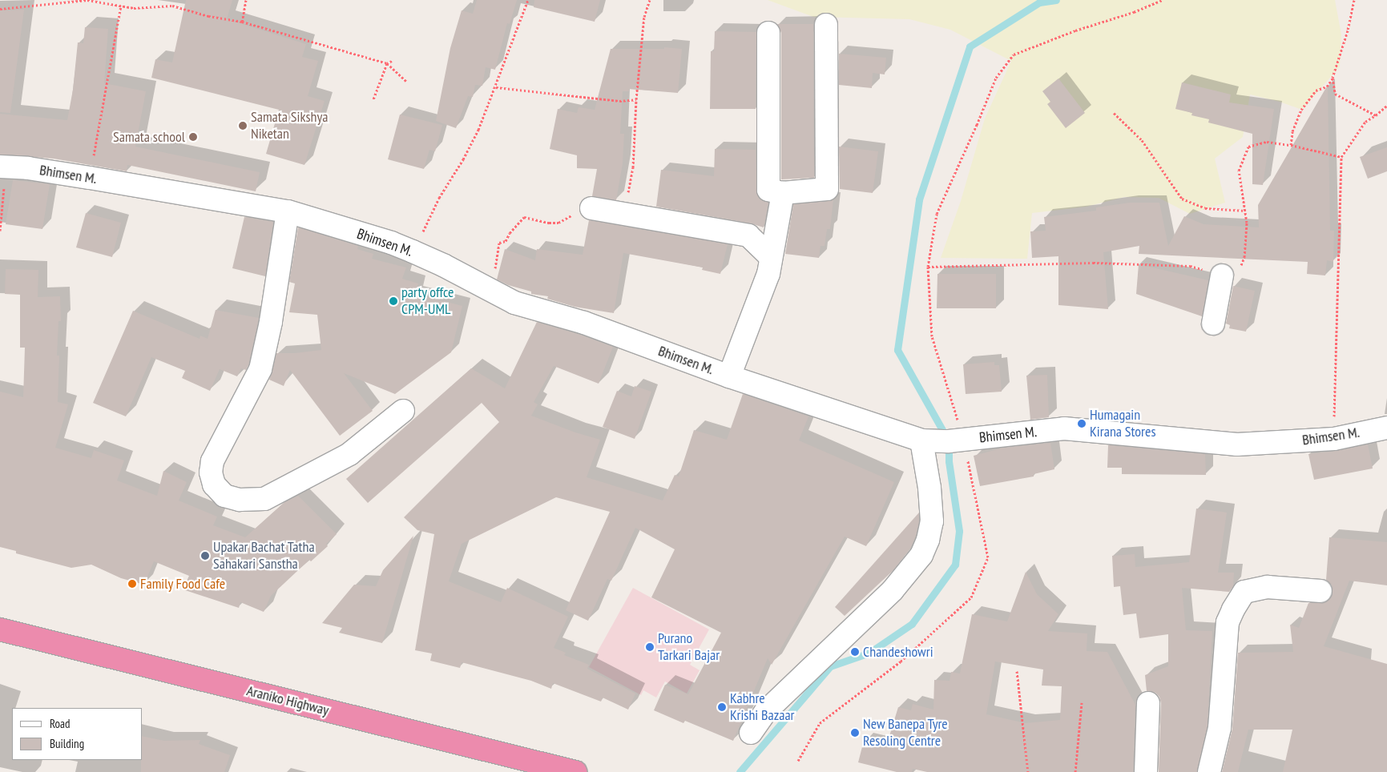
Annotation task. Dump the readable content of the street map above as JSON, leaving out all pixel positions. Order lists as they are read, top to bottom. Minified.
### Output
{"streets":{"highway":["Araniko Highway"],"street":["Bhimsen M."]},"places":["Samata Sikshya Niketan","Samata school","party offce CPM-UML","Humagain Kirana Stores","Upakar Bachat Tatha Sahakari Sanstha","Family Food Cafe","Purano Tarkari Bajar","Chandeshowri","Kabhre Krishi Bazaar","New Banepa Tyre Resoling Centre"],"legend":["Road","Building"]}
